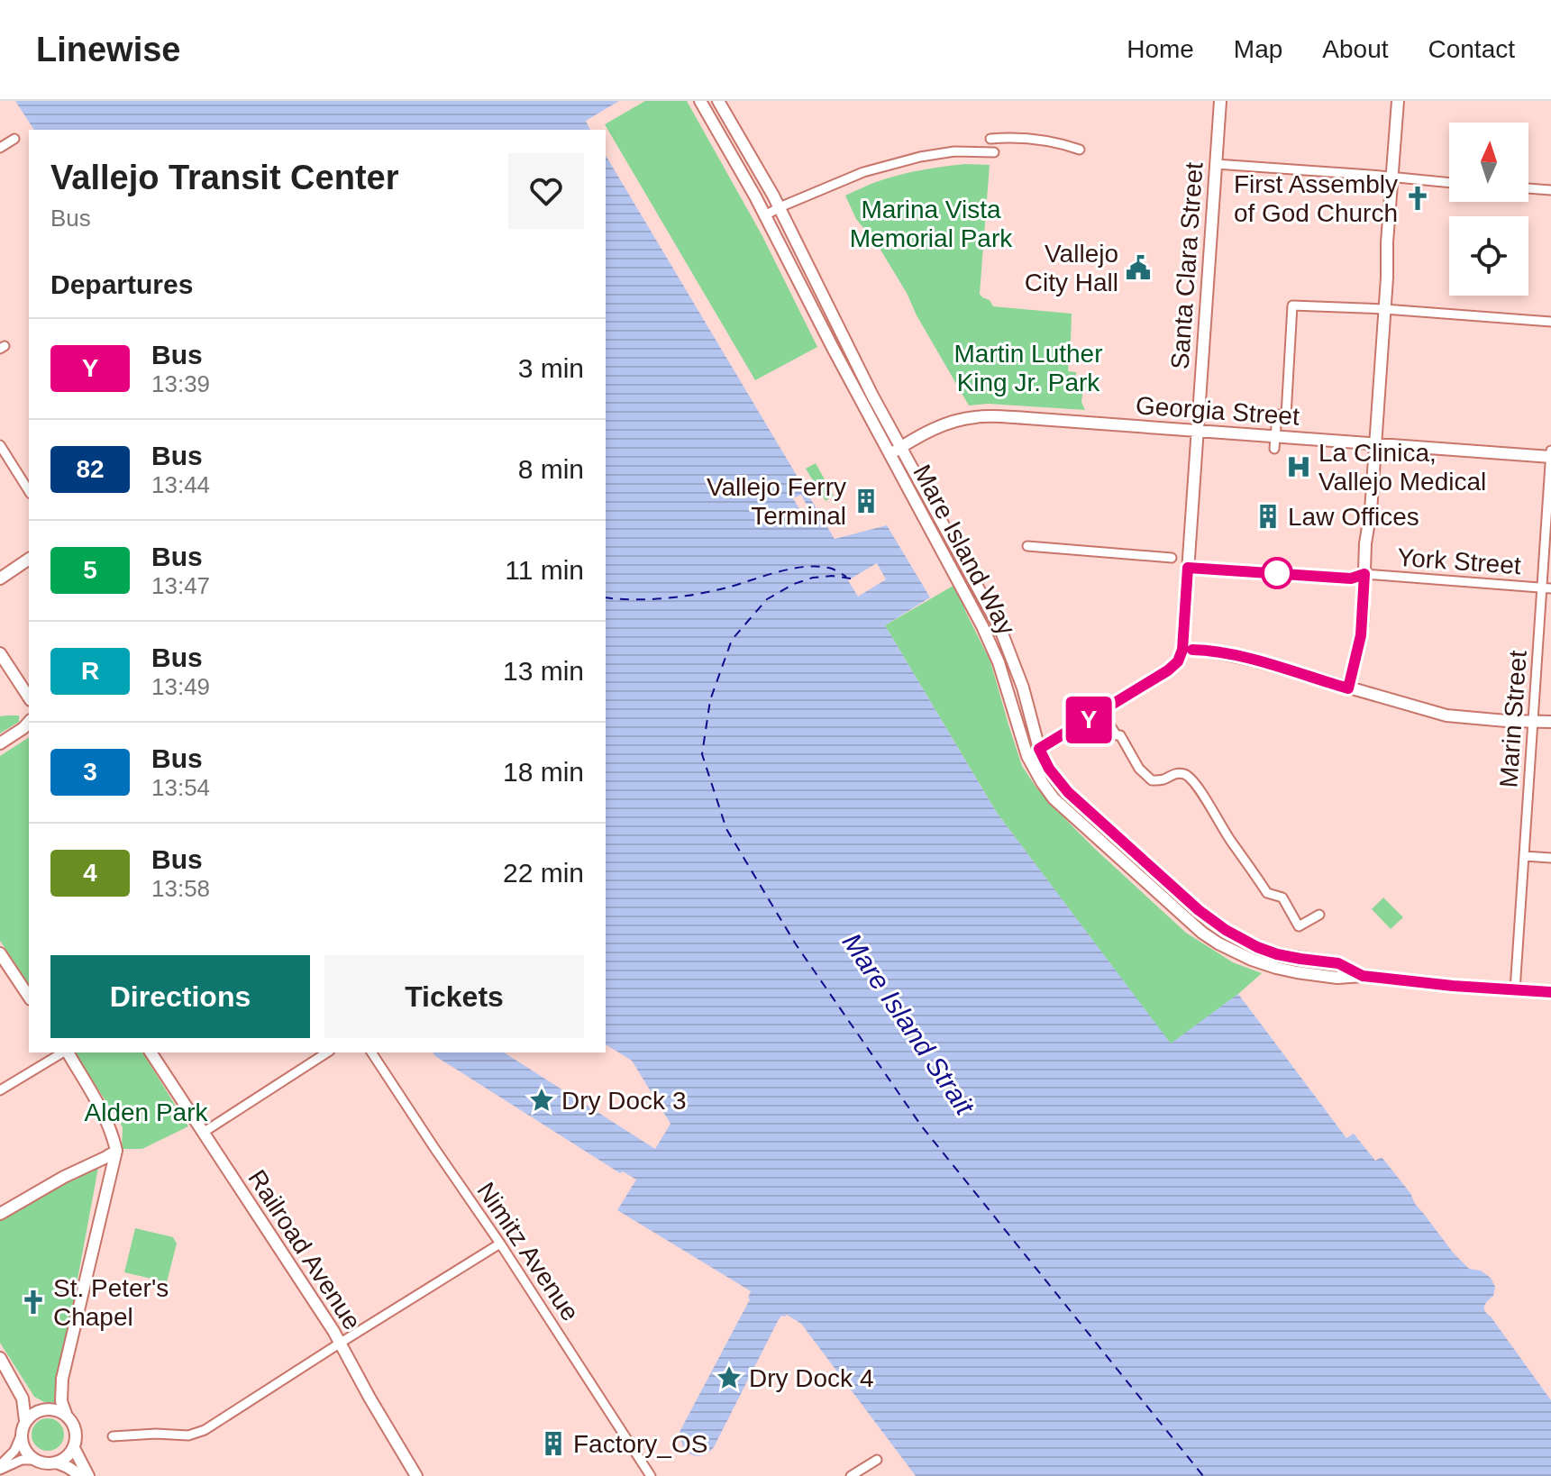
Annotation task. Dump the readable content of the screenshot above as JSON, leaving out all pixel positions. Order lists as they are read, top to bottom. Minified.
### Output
{"streets":{"main road":["Santa Clara Street","Georgia Street","Mare Island Way","Railroad Avenue"],"street":["York Street","Marin Street","Nimitz Avenue"]},"crossings":[["Santa Clara Street","Georgia Street"],["Georgia Street","Mare Island Way"],["Georgia Street","Marin Street"],["York Street","Marin Street"]],"water":["Mare Island Strait"],"parks":["Marina Vista Memorial Park","Martin Luther King Jr. Park","Alden Park"],"places":{"church":["First Assembly of God Church","St. Peter's Chapel"],"public building":["Vallejo City Hall"],"hospital":["La Clinica, Vallejo Medical"],"building":["Vallejo Ferry Terminal","Law Offices","Factory_OS"],"place":["Dry Dock 3","Dry Dock 4"]},"lines":["bus line Y"],"north":"top","page":{"header":"Linewise","nav":["Home","Map","About","Contact"],"on_map":"Y","heading":[["Vallejo Transit Center","Bus"],"Departures"],"list":[{"mark":"Y","name":"Bus","note":"13:39","value":"3 min"},{"mark":"82","name":"Bus","note":"13:44","value":"8 min"},{"mark":"5","name":"Bus","note":"13:47","value":"11 min"},{"mark":"R","name":"Bus","note":"13:49","value":"13 min"},{"mark":"3","name":"Bus","note":"13:54","value":"18 min"},{"mark":"4","name":"Bus","note":"13:58","value":"22 min"}],"buttons":["Directions","Tickets"]}}
